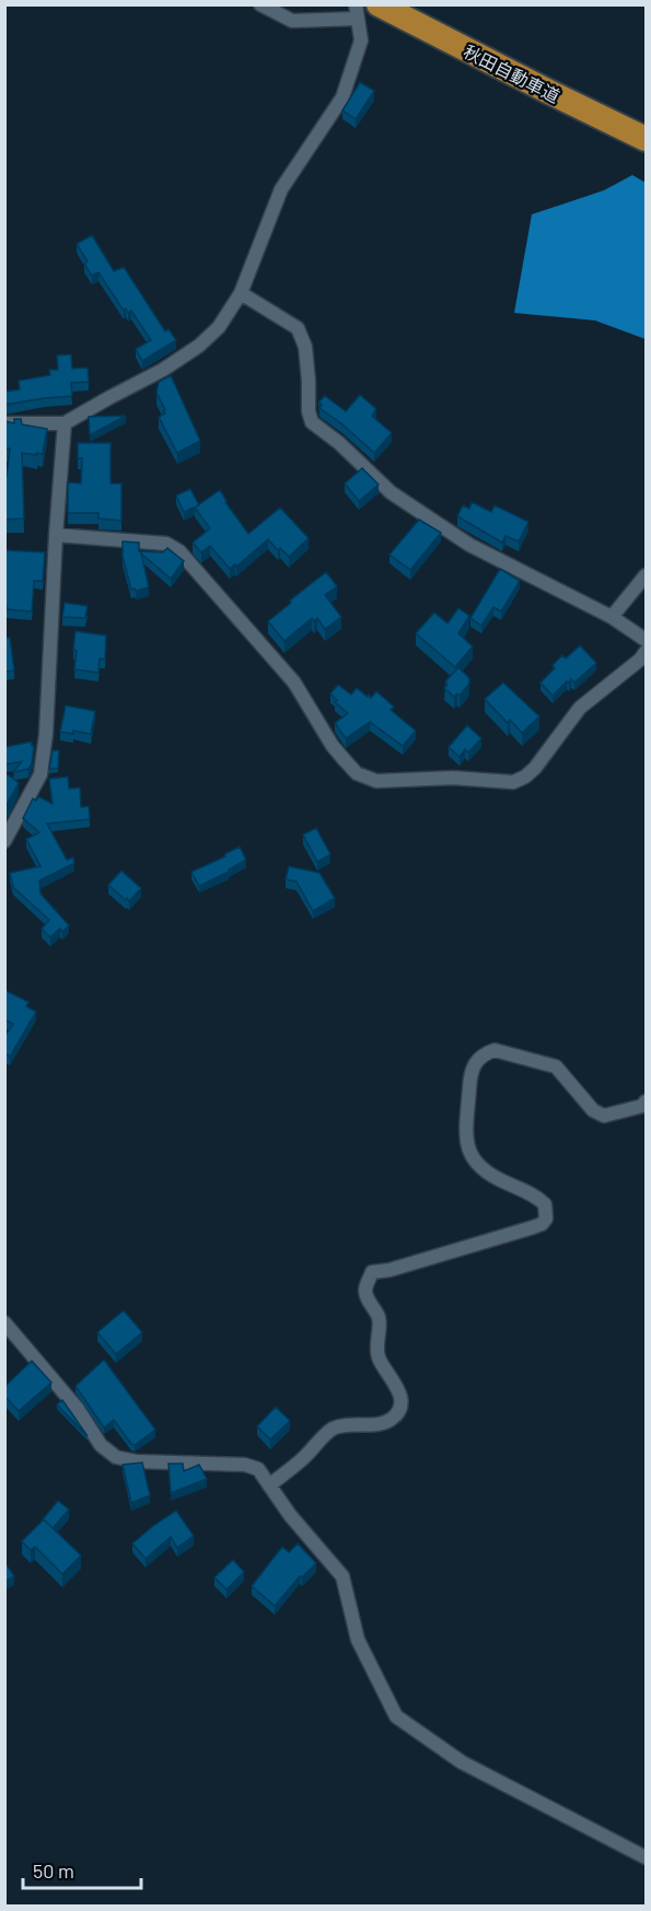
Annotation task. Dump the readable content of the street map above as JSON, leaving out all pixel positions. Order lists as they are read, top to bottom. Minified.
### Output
{"streets":{"highway":["秋田自動車道"]},"scale_bar":"50 m"}
